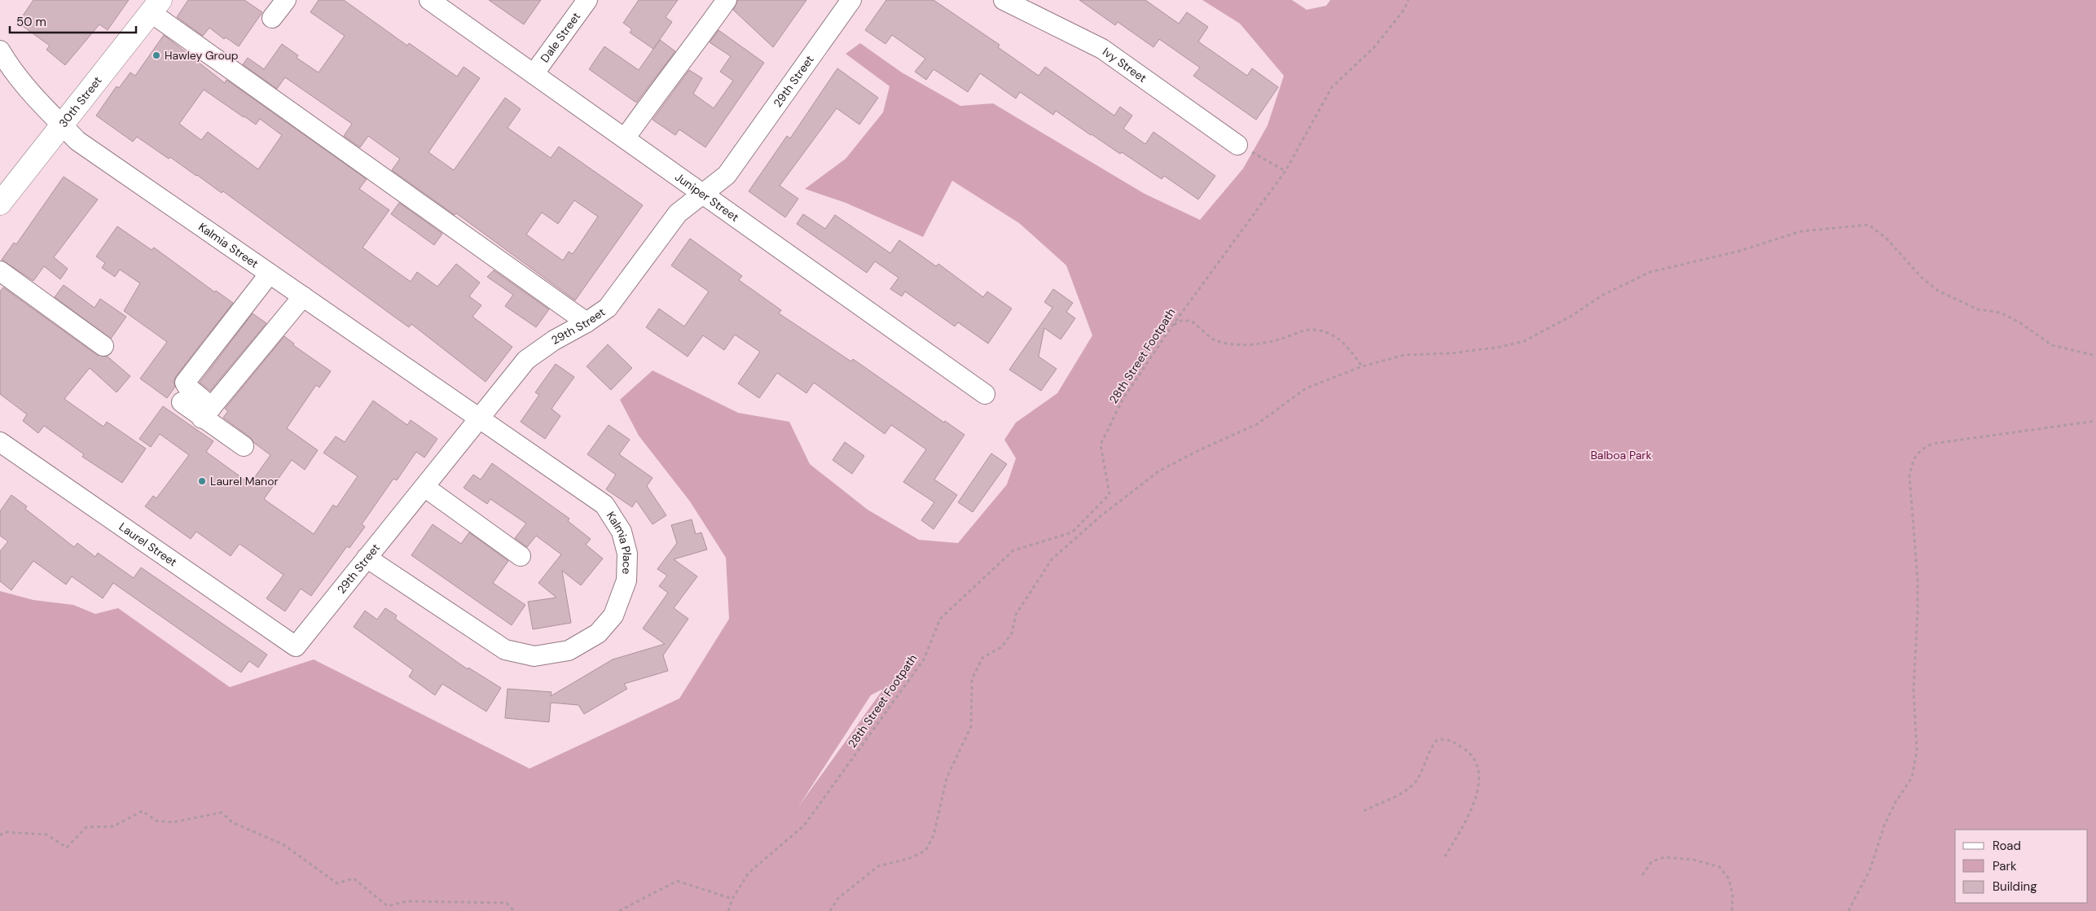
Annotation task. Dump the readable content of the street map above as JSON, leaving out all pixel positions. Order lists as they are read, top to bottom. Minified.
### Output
{"streets":{"main road":["30th Street"],"street":["Dale Street","Ivy Street","29th Street","Juniper Street","Kalmia Street","Kalmia Place","Laurel Street"],"path":["28th Street Footpath"]},"crossings":[["Dale Street","Juniper Street"],["29th Street","Juniper Street"],["29th Street","Kalmia Street"],["29th Street","Kalmia Place"],["29th Street","Laurel Street"],["30th Street","Kalmia Street"],["Kalmia Street","Kalmia Place"]],"parks":["Balboa Park"],"places":["Hawley Group","Laurel Manor"],"legend":["Road","Park","Building"],"scale_bar":"50 m"}
